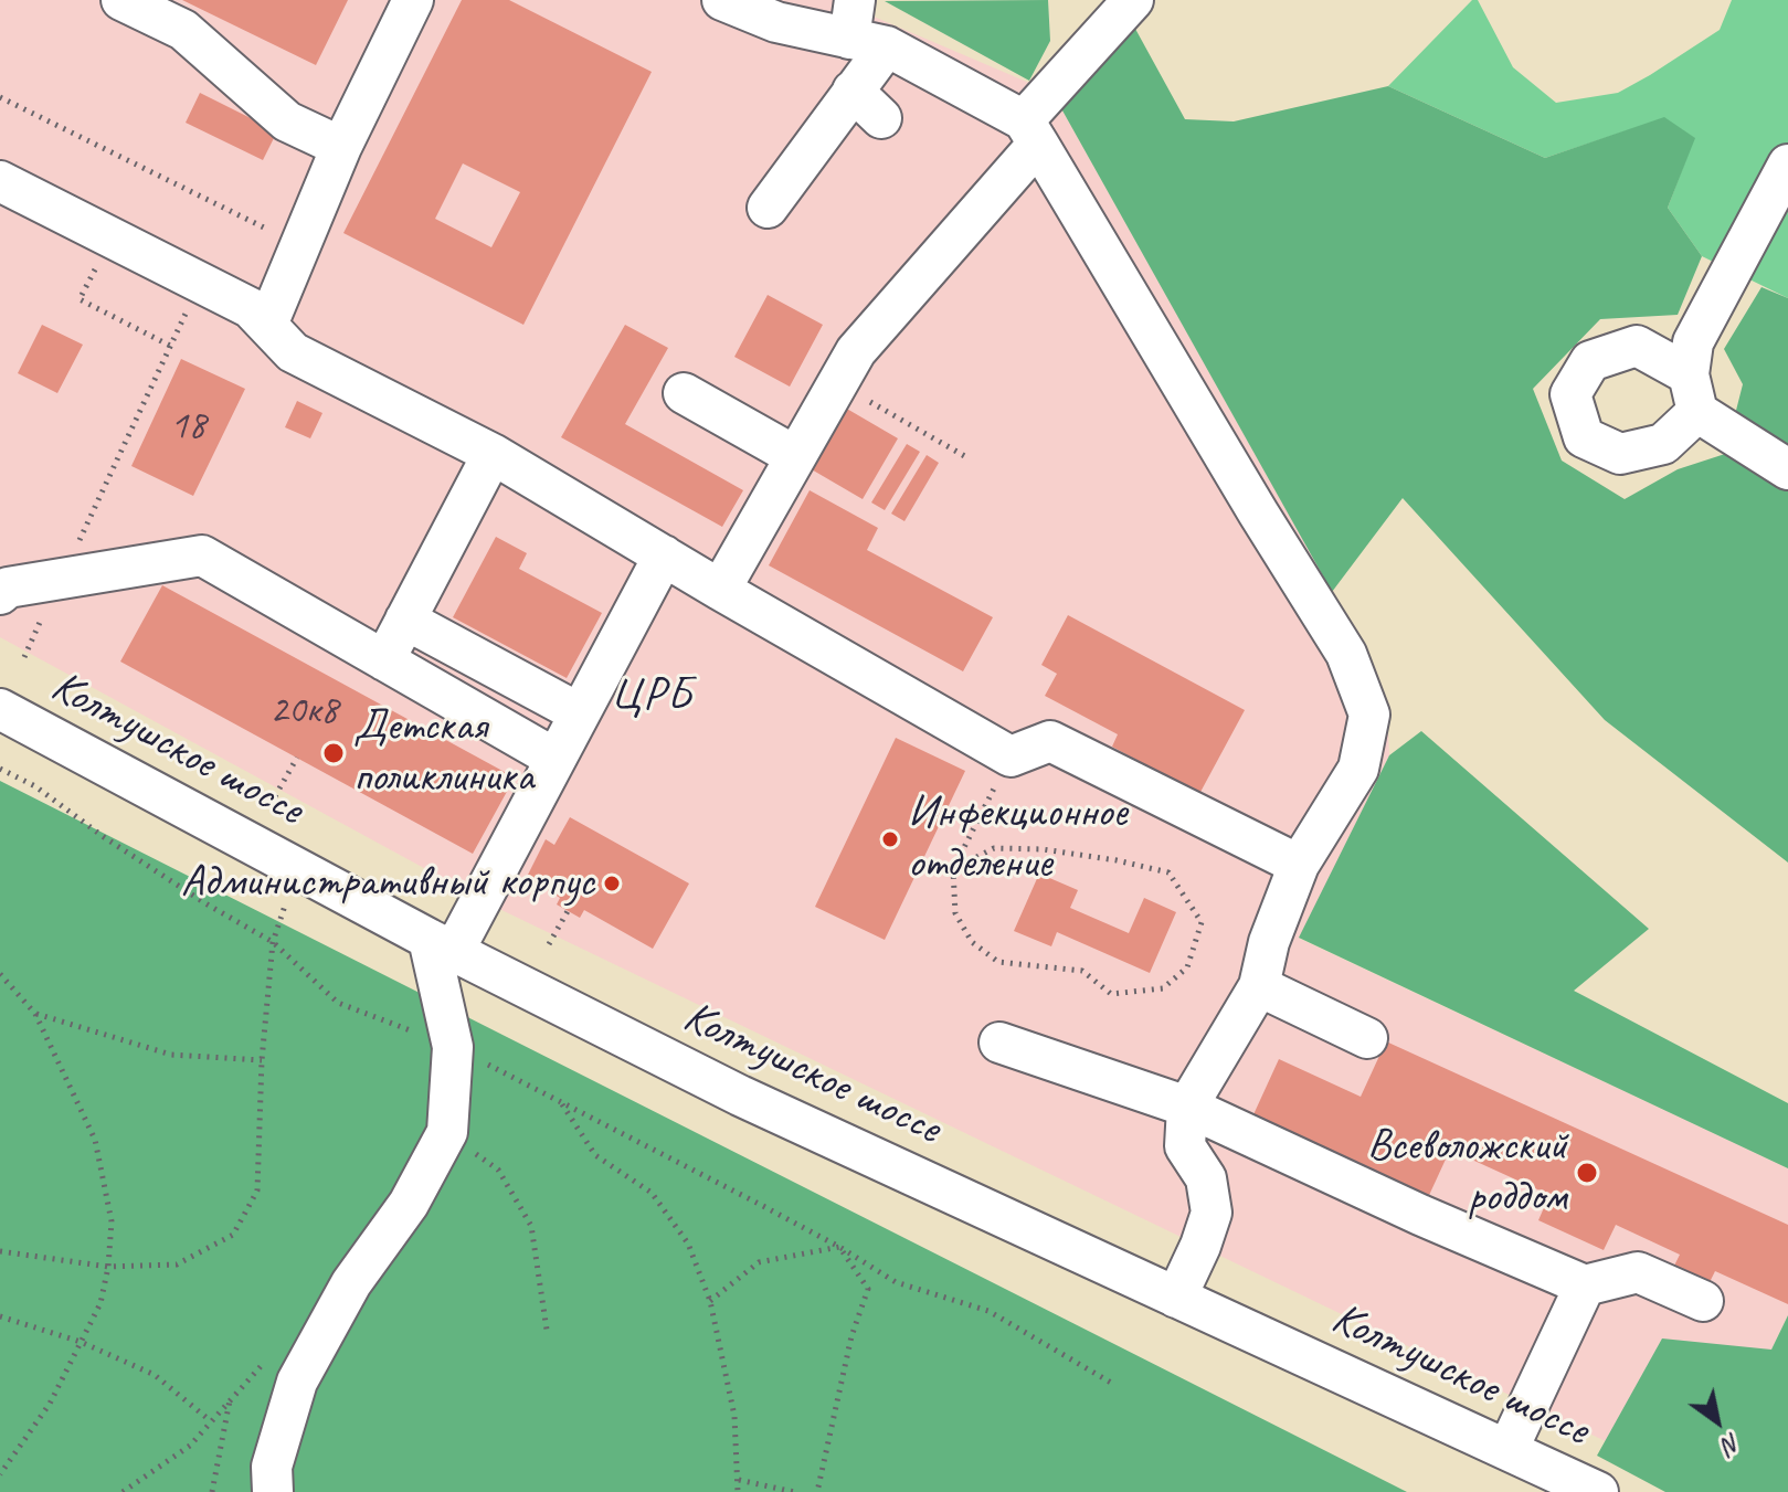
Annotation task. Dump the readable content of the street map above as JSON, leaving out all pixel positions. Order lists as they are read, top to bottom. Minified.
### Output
{"streets":{"street":["Колтушское шоссе"]},"districts":["ЦРБ"],"places":["Детская поликлиника","Инфекционное отделение","Административный корпус","Всеволожский роддом"],"house_numbers":["18","20к8"],"north":"bottom right"}
